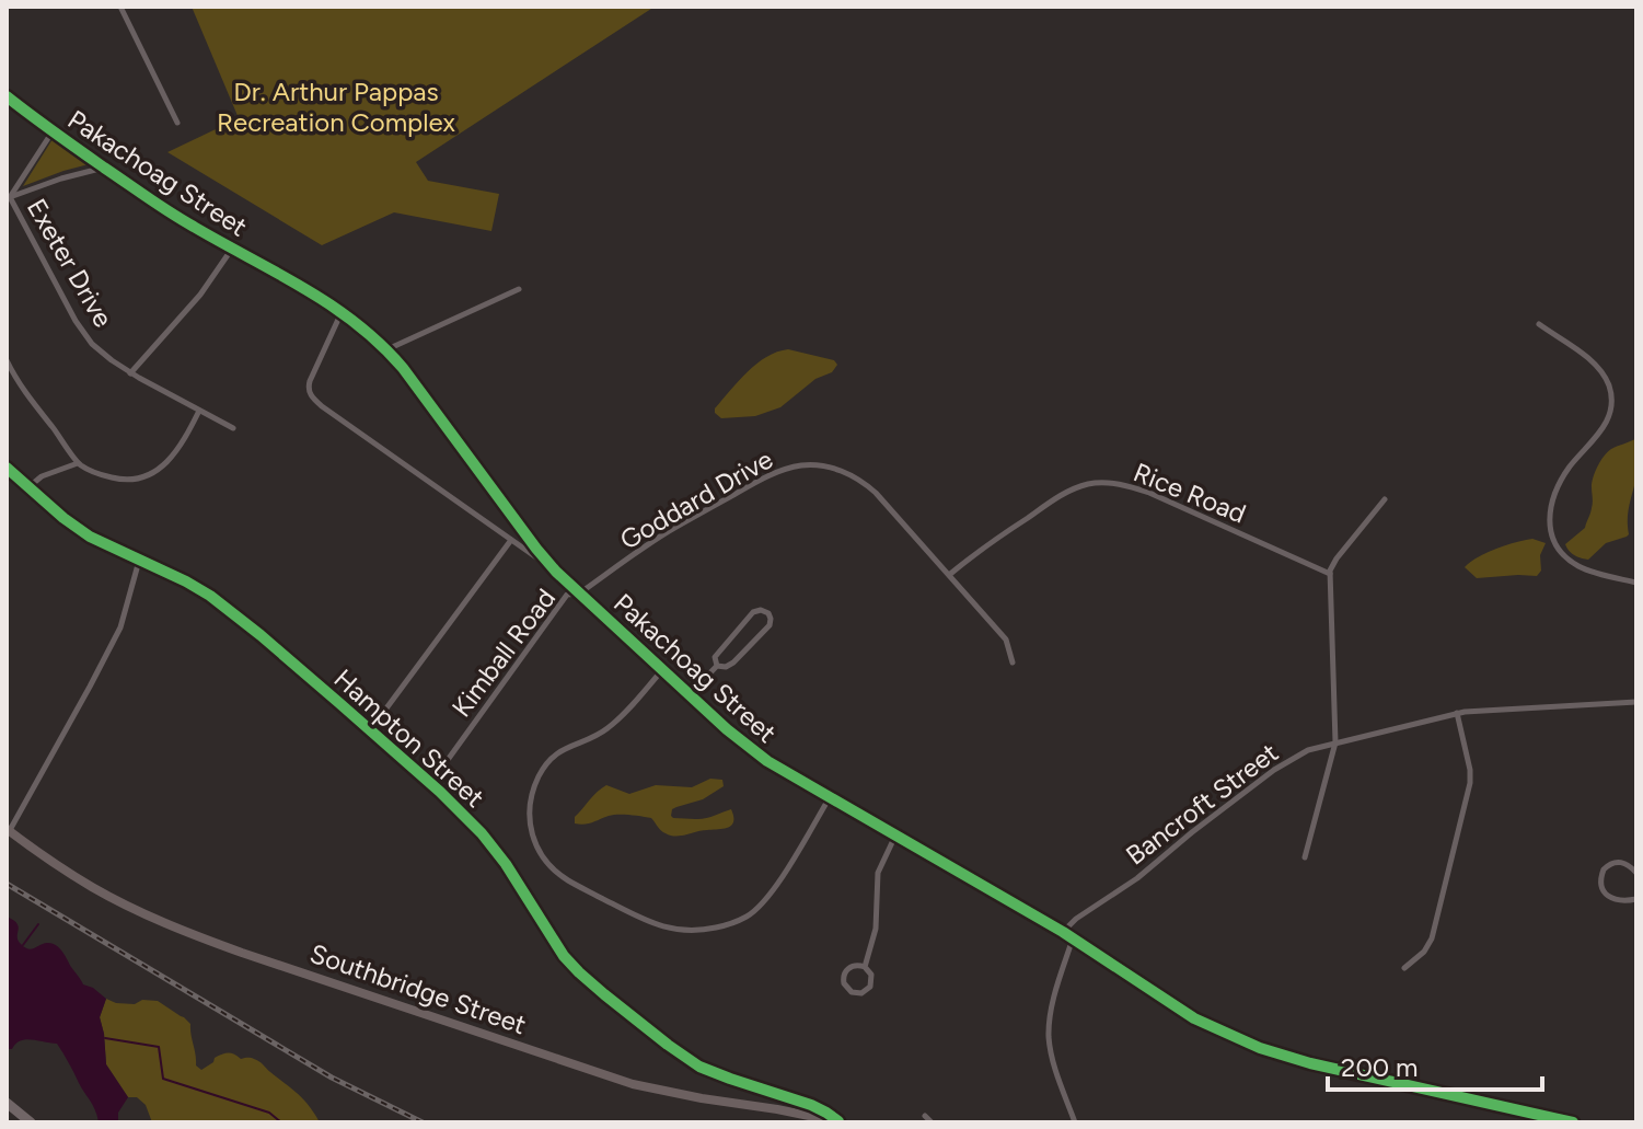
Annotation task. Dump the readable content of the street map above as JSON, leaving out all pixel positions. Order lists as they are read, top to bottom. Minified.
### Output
{"streets":{"main road":["Southbridge Street"],"street":["Pakachoag Street","Exeter Drive","Rice Road","Goddard Drive","Kimball Road","Hampton Street","Bancroft Street"]},"crossings":[["Pakachoag Street","Goddard Drive"],["Pakachoag Street","Kimball Road"],["Pakachoag Street","Bancroft Street"],["Rice Road","Goddard Drive"],["Goddard Drive","Kimball Road"],["Kimball Road","Hampton Street"],["Hampton Street","Southbridge Street"]],"parks":["Dr. Arthur Pappas Recreation Complex"],"scale_bar":"200 m"}
